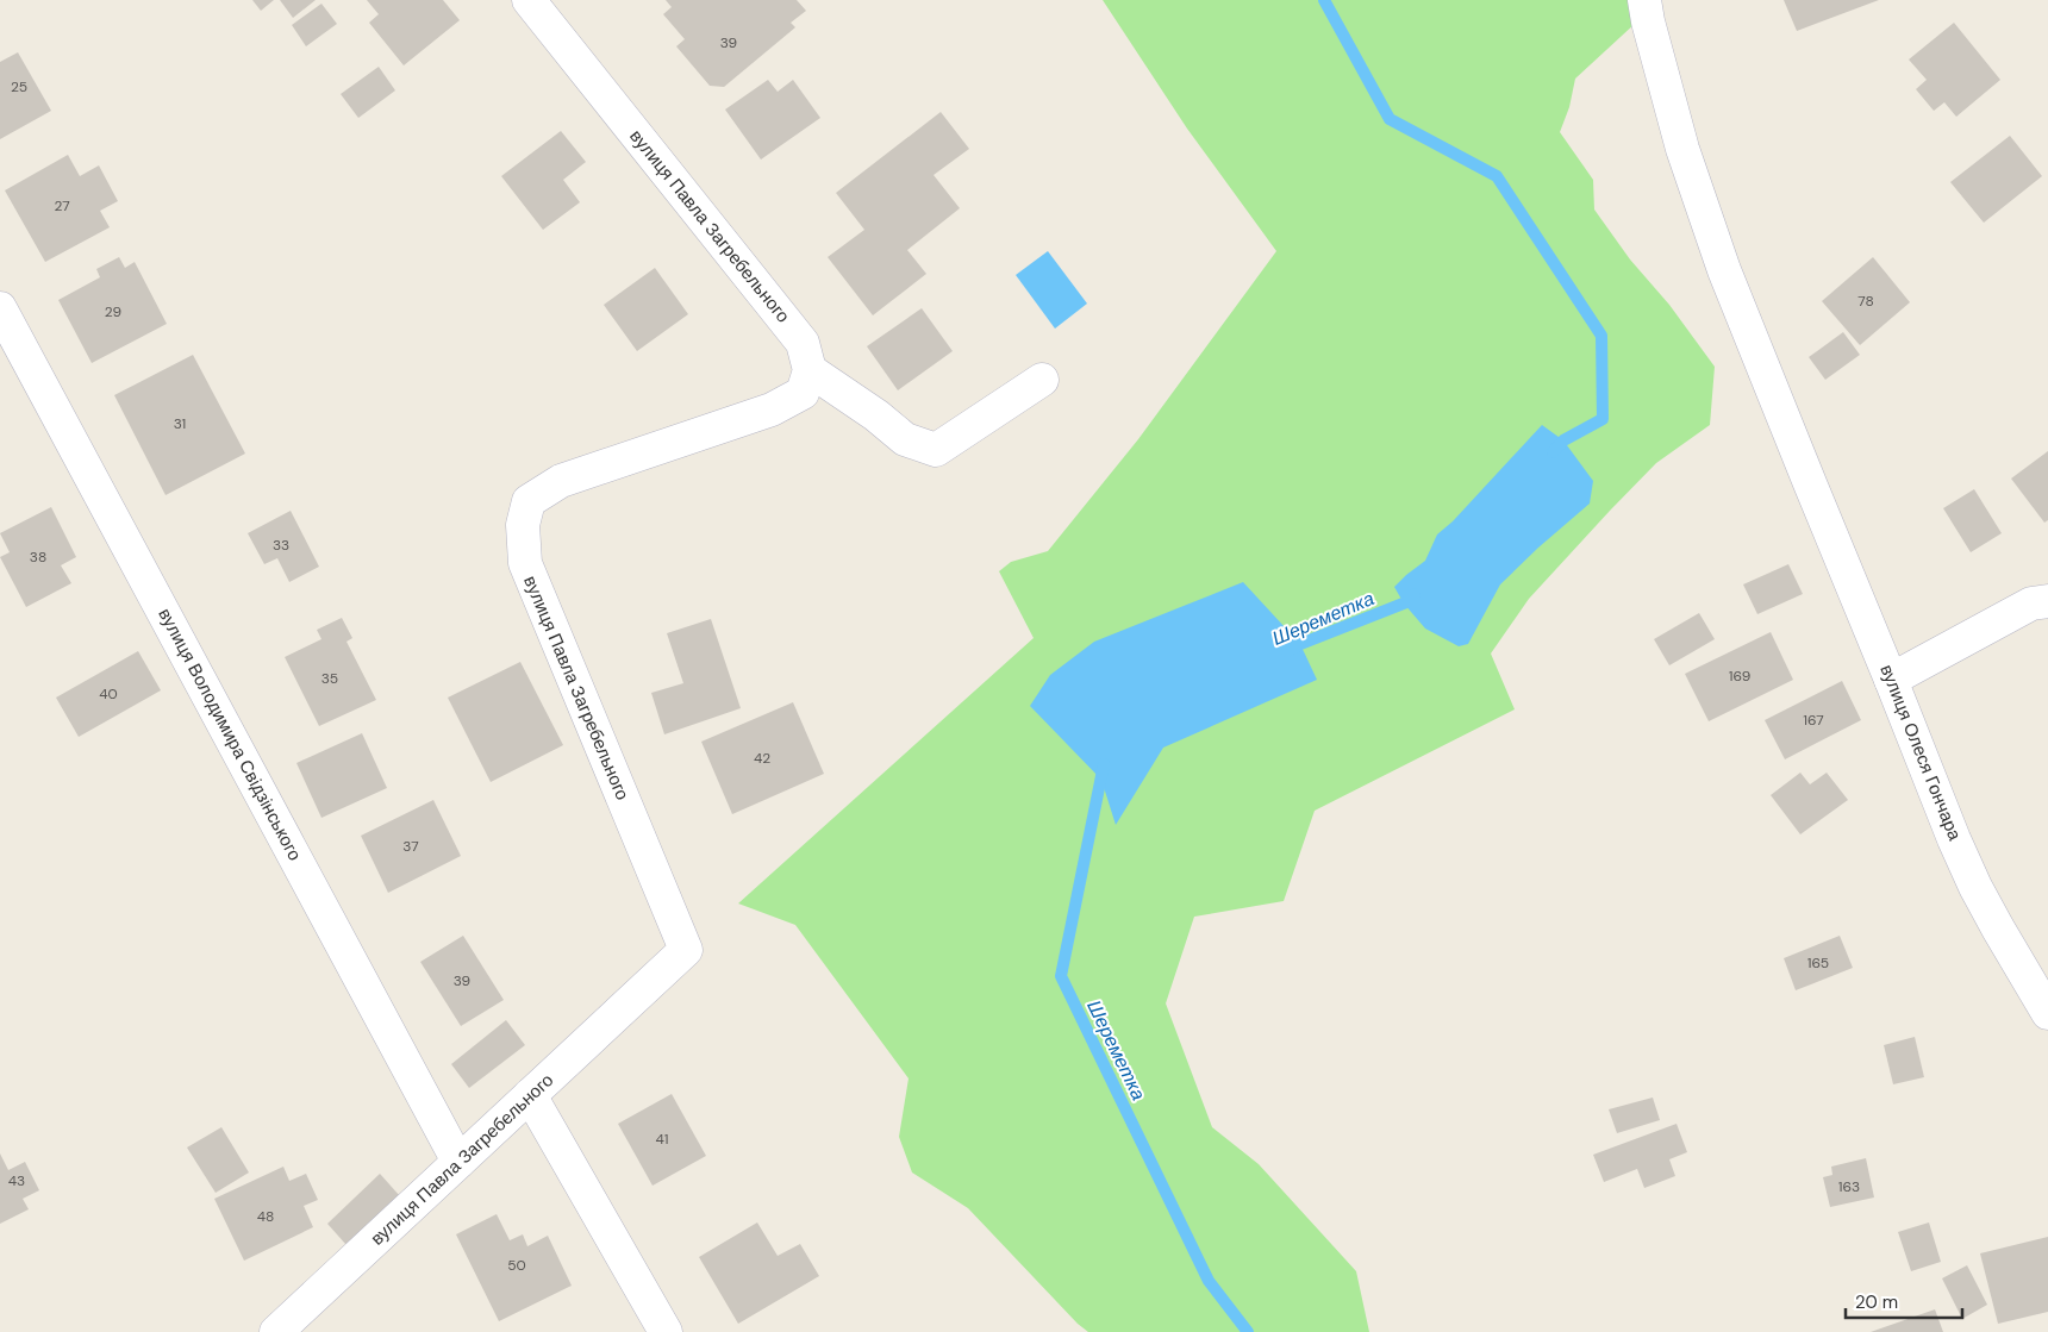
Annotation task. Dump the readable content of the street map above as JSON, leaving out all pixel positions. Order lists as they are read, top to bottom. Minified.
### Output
{"streets":{"street":["вулиця Павла Загребельного","вулиця Володимира Свідзінського","вулиця Олеся Гончара"]},"crossings":[["вулиця Павла Загребельного","вулиця Володимира Свідзінського"]],"water":["Шереметка"],"house_numbers":["39","25","27","78","29","31","33","38","169","35","40","167","42","37","165","39","41","43","163","48","50"],"scale_bar":"20 m"}
